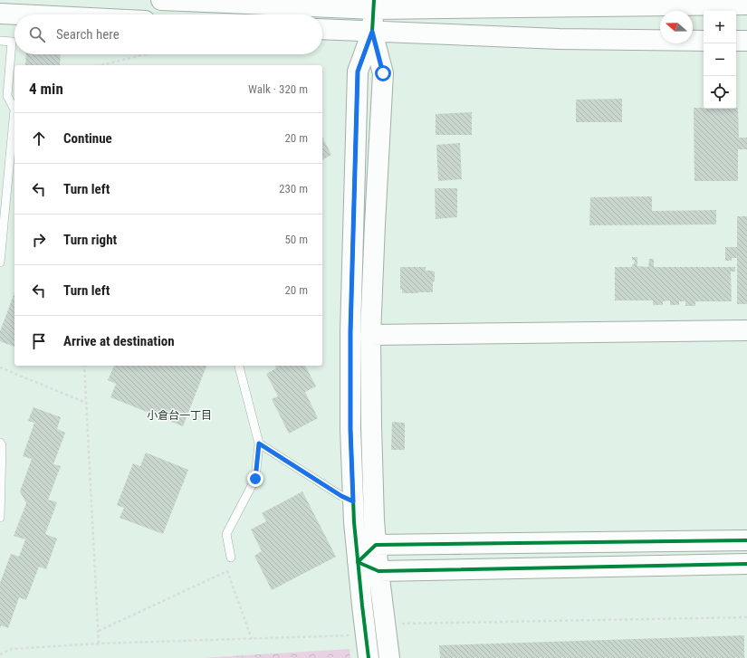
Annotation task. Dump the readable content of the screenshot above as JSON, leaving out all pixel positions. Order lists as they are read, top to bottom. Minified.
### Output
{"districts":["小倉台一丁目"],"north":"left","page":{"map_buttons":["+","−"],"search":"Search here","heading":["4 min","Walk · 320 m"],"list":[["Continue","20 m"],["Turn left","230 m"],["Turn right","50 m"],["Turn left","20 m"],"Arrive at destination"]}}
